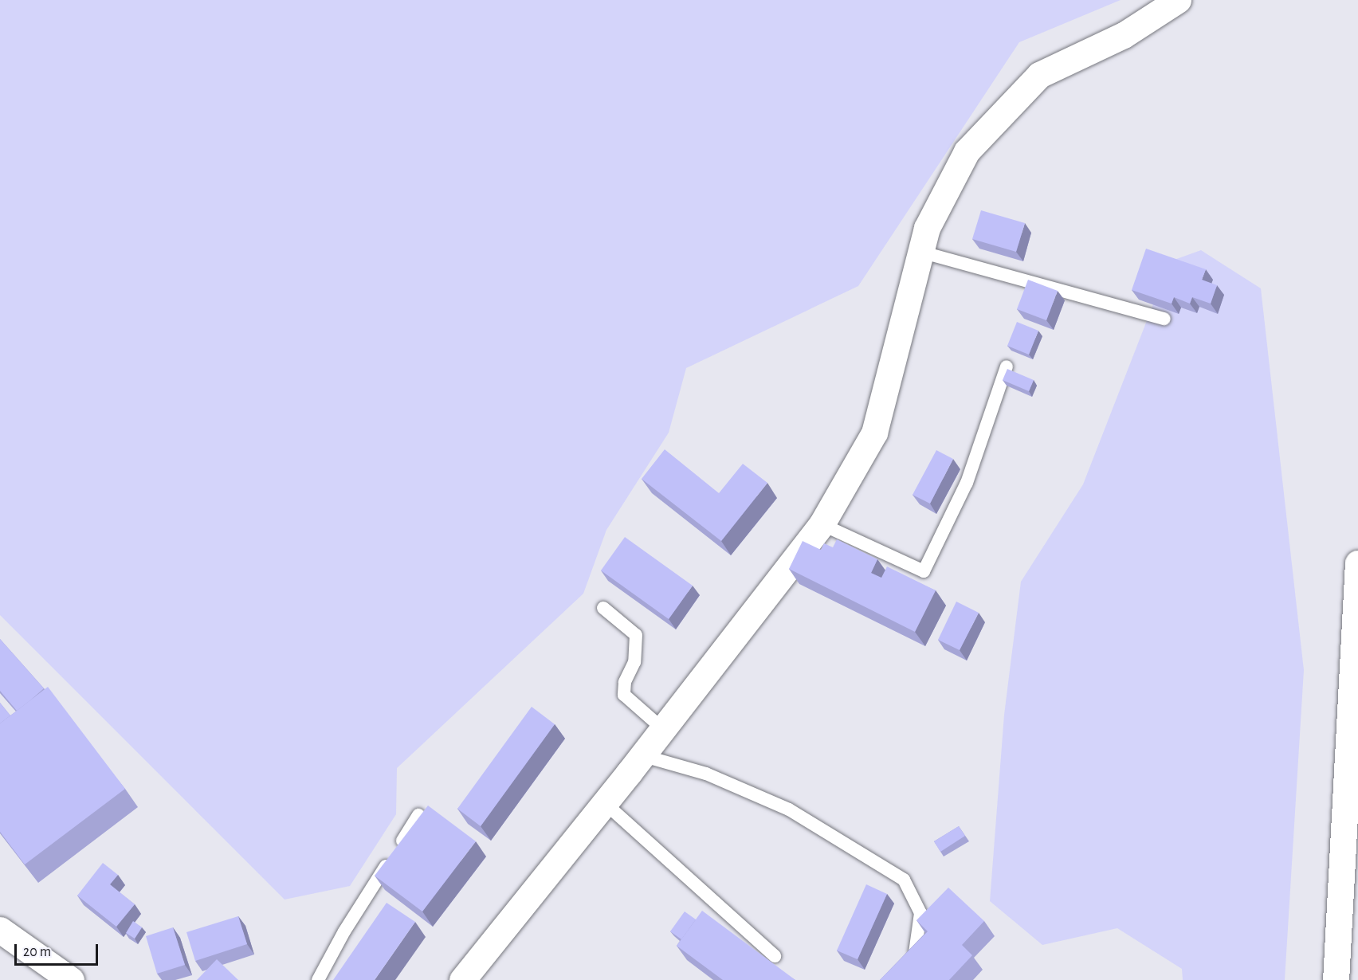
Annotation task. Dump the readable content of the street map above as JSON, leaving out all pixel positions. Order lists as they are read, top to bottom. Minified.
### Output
{"scale_bar":"20 m"}
